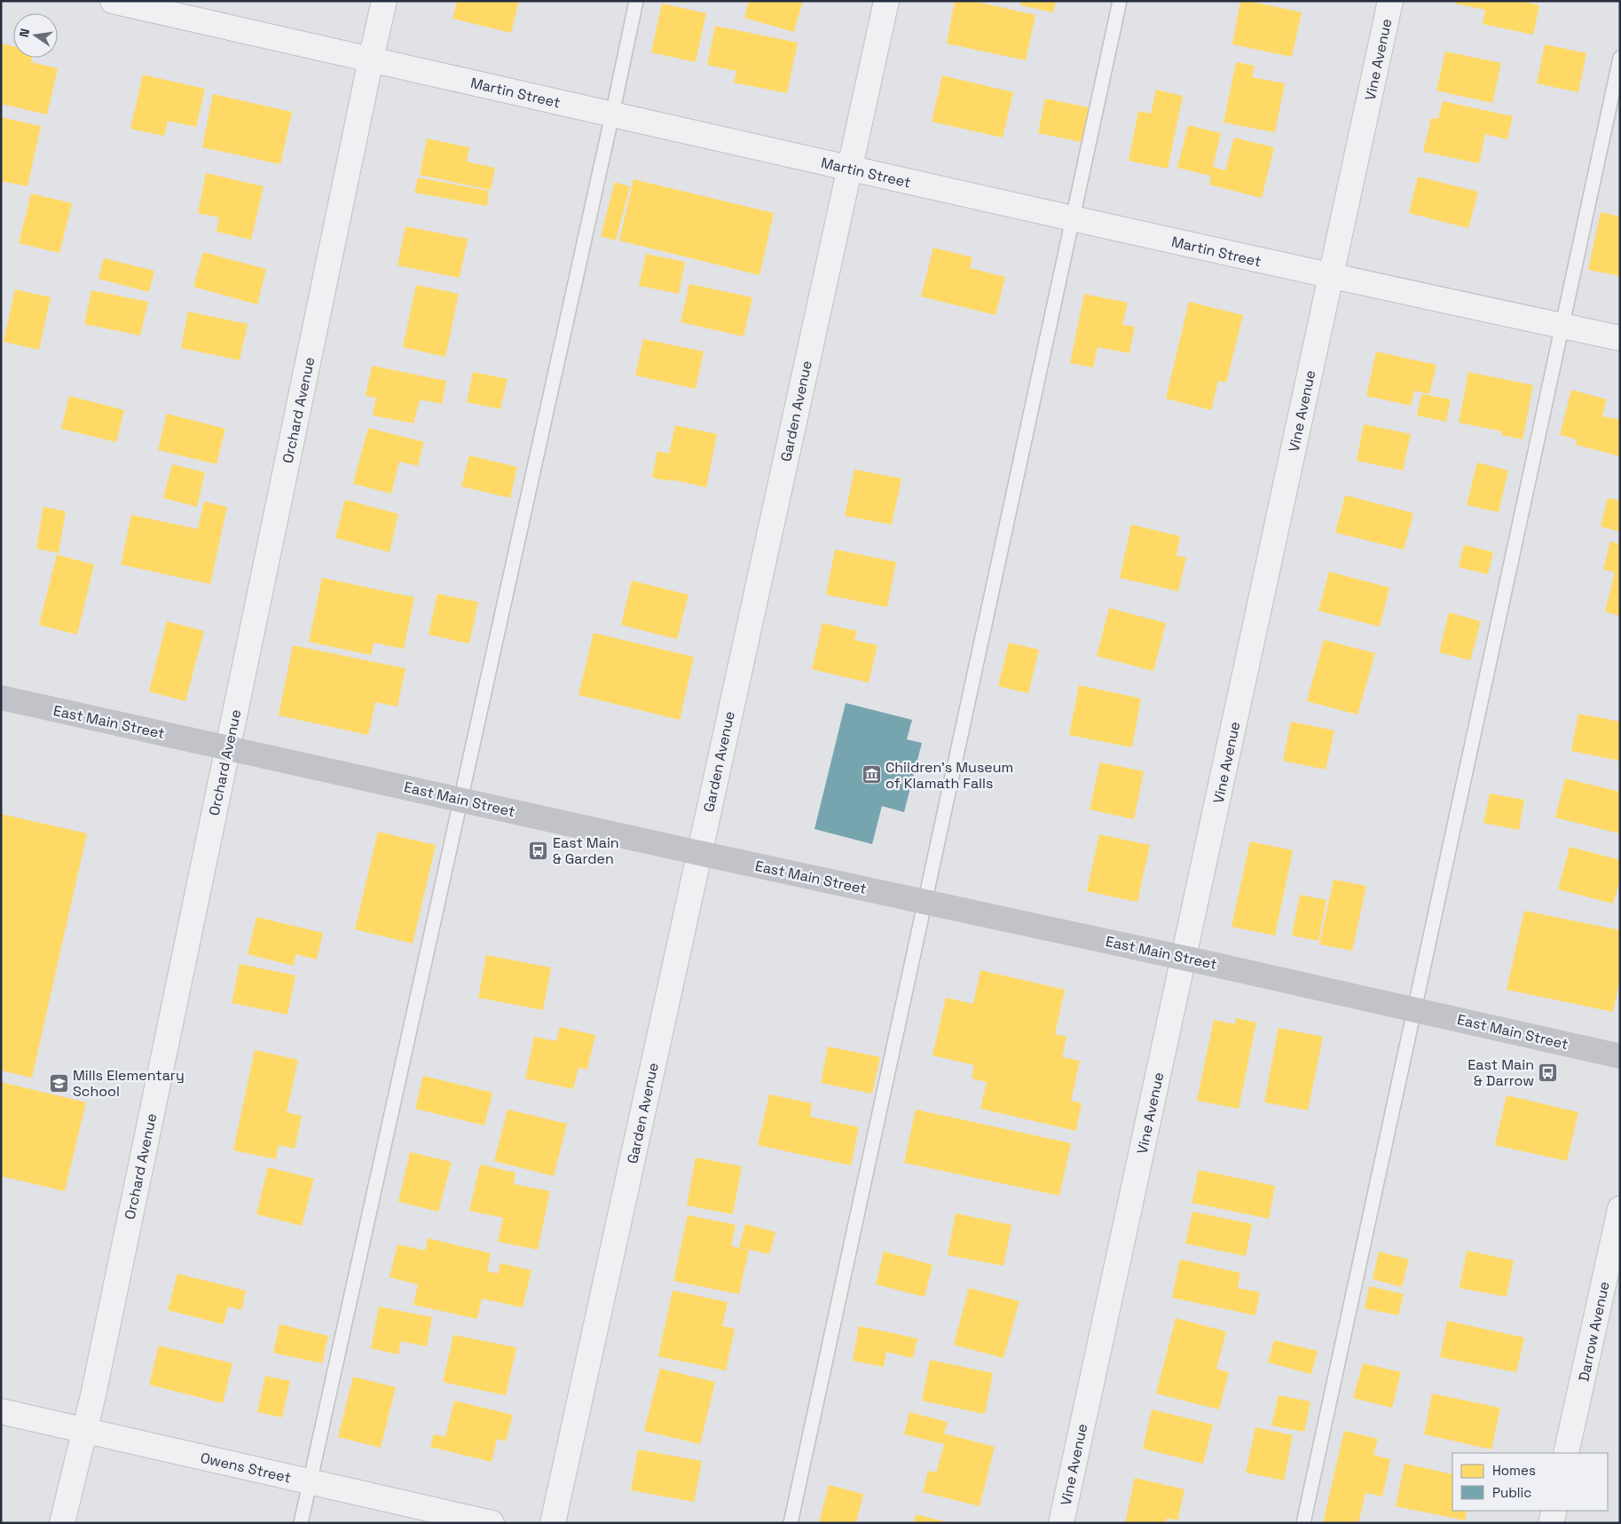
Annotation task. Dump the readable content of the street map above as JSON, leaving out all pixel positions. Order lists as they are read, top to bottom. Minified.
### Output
{"streets":{"street":["Vine Avenue","Martin Street","Orchard Avenue","Garden Avenue","East Main Street","Darrow Avenue","Owens Street"]},"crossings":[["Vine Avenue","Martin Street"],["Vine Avenue","East Main Street"],["Martin Street","Orchard Avenue"],["Martin Street","Garden Avenue"],["Orchard Avenue","East Main Street"],["Orchard Avenue","Owens Street"],["Garden Avenue","East Main Street"]],"places":{"museum":["Children’s Museum of Klamath Falls"],"bus stop":["East Main & Garden","East Main & Darrow"],"school or university":["Mills Elementary School"]},"legend":["Homes","Public"],"north":"left"}
